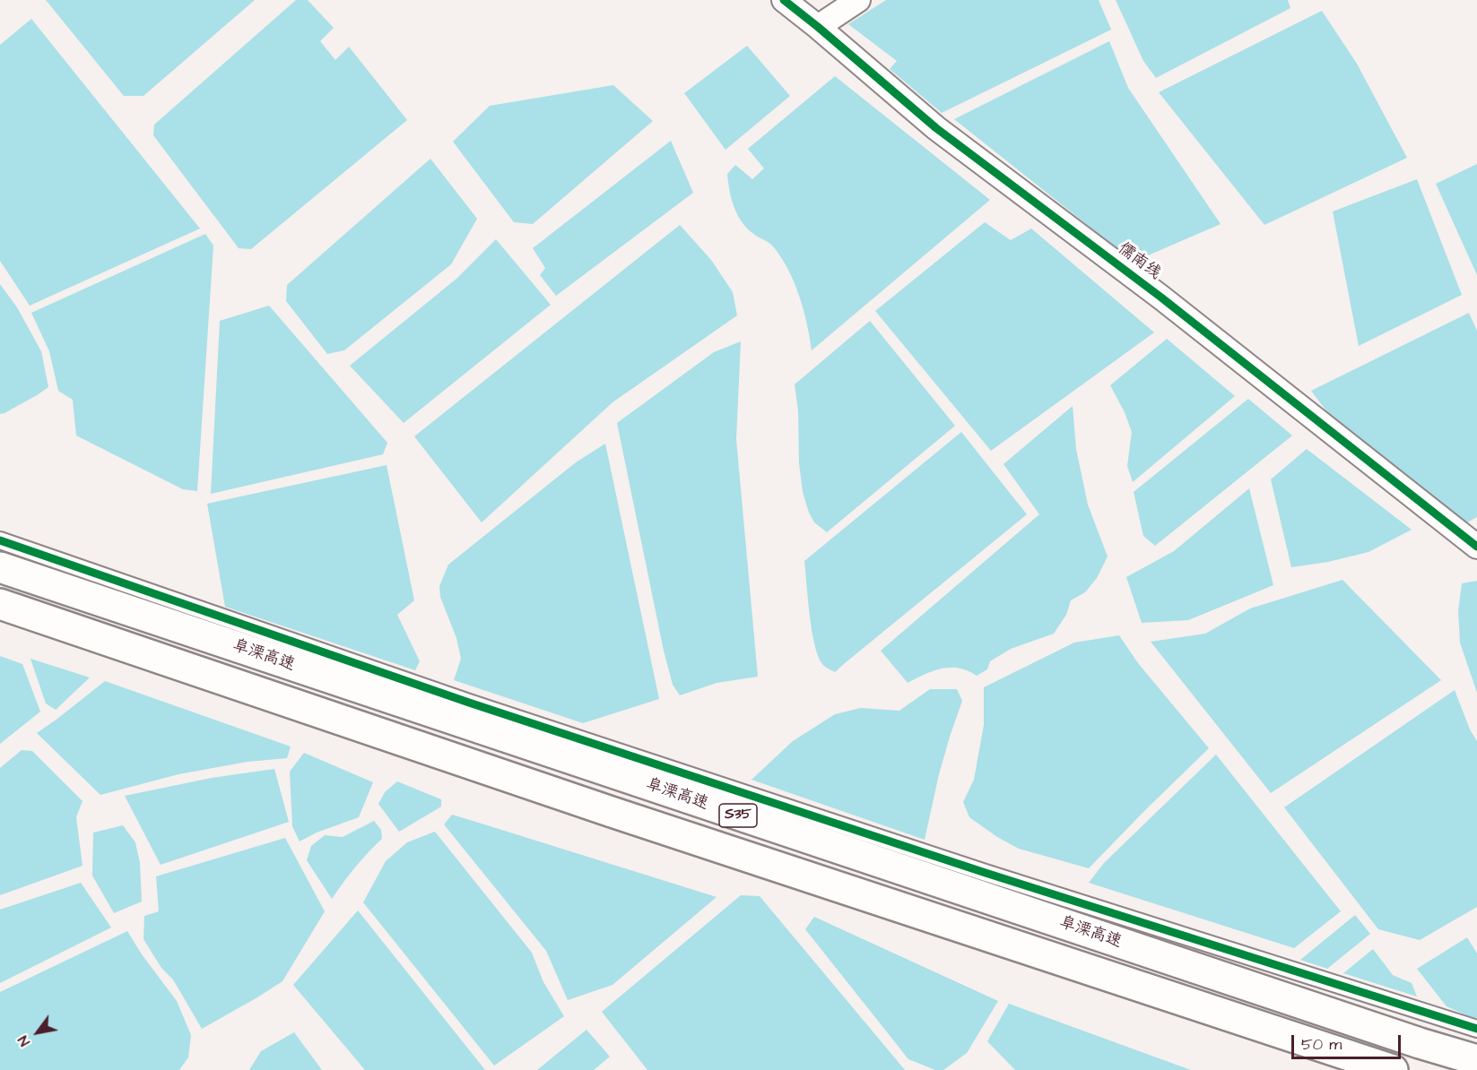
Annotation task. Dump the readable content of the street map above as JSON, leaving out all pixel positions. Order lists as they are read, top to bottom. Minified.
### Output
{"streets":{"highway":["阜溧高速","S35"],"street":["儒南线"]},"scale_bar":"50 m","north":"bottom left"}
